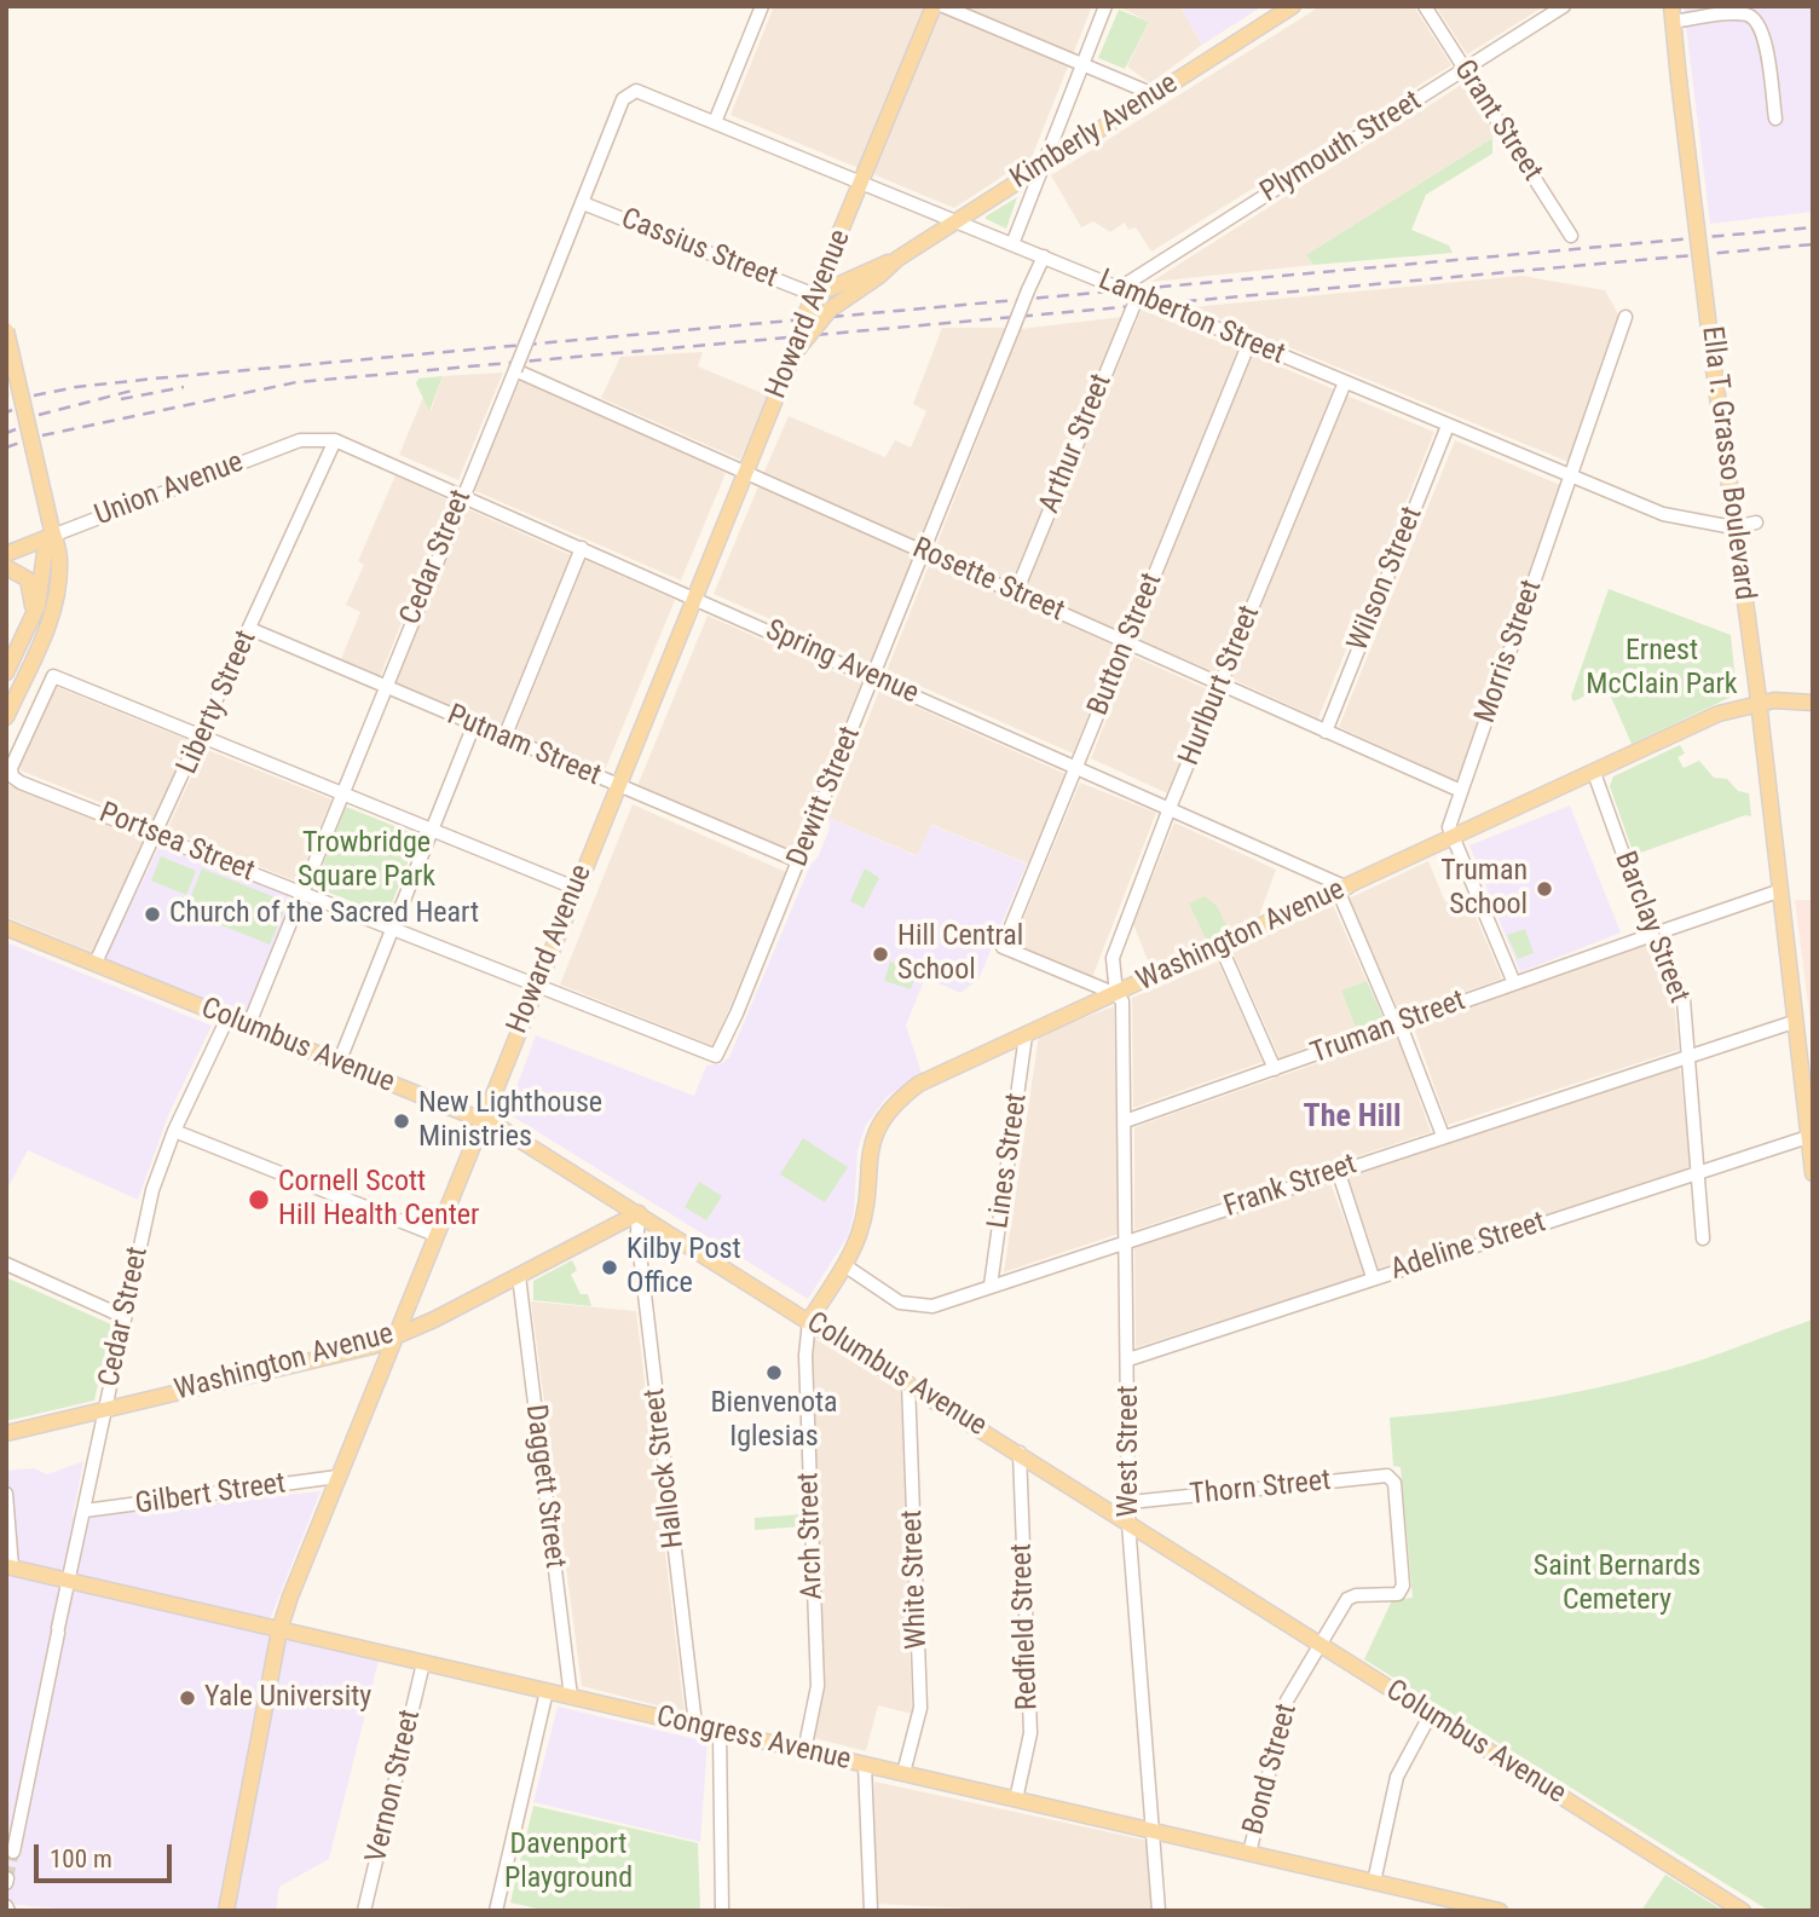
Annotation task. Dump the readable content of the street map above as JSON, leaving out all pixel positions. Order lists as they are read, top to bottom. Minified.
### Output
{"streets":{"main road":["Kimberly Avenue","Howard Avenue","Ella T. Grasso Boulevard","Union Avenue","Washington Avenue","Columbus Avenue","Congress Avenue"],"street":["Grant Street","Plymouth Street","Cassius Street","Lamberton Street","Arthur Street","Cedar Street","Wilson Street","Rosette Street","Button Street","Morris Street","Spring Avenue","Hurlburt Street","Liberty Street","Putnam Street","Dewitt Street","Portsea Street","Barclay Street","Truman Street","Lines Street","Frank Street","Adeline Street","West Street","Hallock Street","Daggett Street","Thorn Street","Gilbert Street","Arch Street","White Street","Redfield Street","Bond Street","Vernon Street"]},"crossings":[["Grant Street","Plymouth Street"],["Kimberly Avenue","Lamberton Street"],["Plymouth Street","Lamberton Street"],["Cassius Street","Howard Avenue"],["Cassius Street","Cedar Street"],["Howard Avenue","Lamberton Street"],["Howard Avenue","Rosette Street"],["Howard Avenue","Spring Avenue"],["Howard Avenue","Putnam Street"],["Howard Avenue","Portsea Street"],["Howard Avenue","Washington Avenue"],["Howard Avenue","Columbus Avenue"],["Howard Avenue","Gilbert Street"],["Howard Avenue","Congress Avenue"],["Lamberton Street","Arthur Street"],["Lamberton Street","Ella T. Grasso Boulevard"],["Lamberton Street","Cedar Street"],["Lamberton Street","Wilson Street"],["Lamberton Street","Button Street"],["Lamberton Street","Morris Street"],["Lamberton Street","Hurlburt Street"],["Lamberton Street","Dewitt Street"],["Arthur Street","Rosette Street"],["Ella T. Grasso Boulevard","Washington Avenue"],["Ella T. Grasso Boulevard","Truman Street"],["Ella T. Grasso Boulevard","Frank Street"],["Ella T. Grasso Boulevard","Adeline Street"],["Union Avenue","Spring Avenue"],["Union Avenue","Liberty Street"],["Cedar Street","Rosette Street"],["Cedar Street","Spring Avenue"],["Cedar Street","Putnam Street"],["Cedar Street","Portsea Street"],["Cedar Street","Washington Avenue"],["Cedar Street","Columbus Avenue"],["Cedar Street","Gilbert Street"],["Cedar Street","Congress Avenue"],["Wilson Street","Rosette Street"],["Rosette Street","Button Street"],["Rosette Street","Morris Street"],["Rosette Street","Hurlburt Street"],["Rosette Street","Dewitt Street"],["Button Street","Spring Avenue"],["Button Street","Hurlburt Street"],["Button Street","Washington Avenue"],["Button Street","West Street"],["Morris Street","Washington Avenue"],["Spring Avenue","Hurlburt Street"],["Spring Avenue","Liberty Street"],["Spring Avenue","Dewitt Street"],["Spring Avenue","Washington Avenue"],["Hurlburt Street","Washington Avenue"],["Hurlburt Street","West Street"],["Liberty Street","Putnam Street"],["Liberty Street","Portsea Street"],["Liberty Street","Columbus Avenue"],["Putnam Street","Dewitt Street"],["Dewitt Street","Portsea Street"],["Barclay Street","Washington Avenue"],["Barclay Street","Truman Street"],["Barclay Street","Frank Street"],["Barclay Street","Adeline Street"],["Washington Avenue","Columbus Avenue"],["Washington Avenue","Lines Street"],["Washington Avenue","Frank Street"],["Washington Avenue","West Street"],["Washington Avenue","Hallock Street"],["Washington Avenue","Daggett Street"],["Washington Avenue","Arch Street"],["Truman Street","West Street"],["Columbus Avenue","West Street"],["Columbus Avenue","Hallock Street"],["Columbus Avenue","Arch Street"],["Columbus Avenue","White Street"],["Columbus Avenue","Redfield Street"],["Columbus Avenue","Bond Street"],["Lines Street","Frank Street"],["Frank Street","West Street"],["Adeline Street","West Street"],["West Street","Thorn Street"],["West Street","Congress Avenue"],["Hallock Street","Congress Avenue"],["Daggett Street","Congress Avenue"],["Thorn Street","Bond Street"],["Arch Street","Congress Avenue"],["White Street","Congress Avenue"],["Redfield Street","Congress Avenue"],["Congress Avenue","Bond Street"],["Congress Avenue","Vernon Street"]],"districts":["The Hill"],"parks":["Ernest McClain Park","Trowbridge Square Park","Saint Bernards Cemetery","Davenport Playground"],"places":["Truman School","Church of the Sacred Heart","Hill Central School","New Lighthouse Ministries","Cornell Scott Hill Health Center","Kilby Post Office","Bienvenota Iglesias","Yale University"],"scale_bar":"100 m"}
